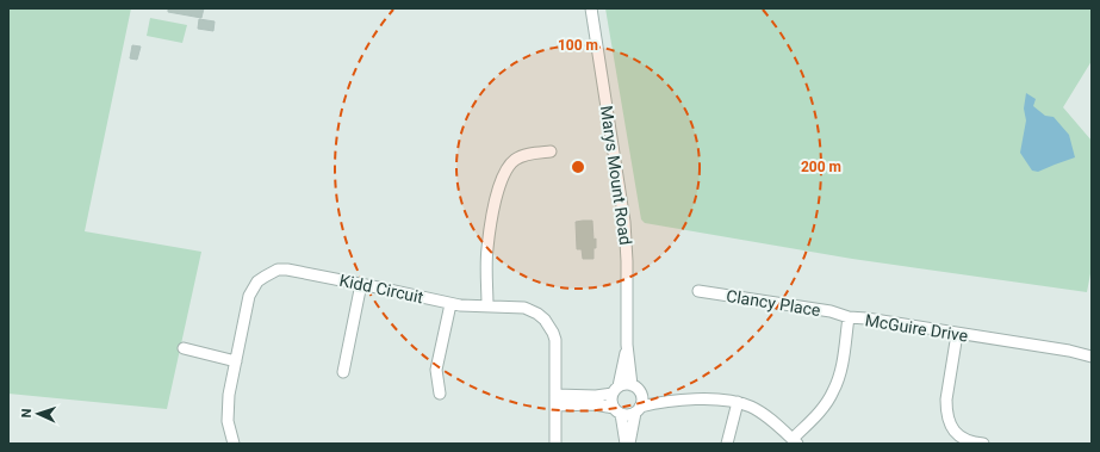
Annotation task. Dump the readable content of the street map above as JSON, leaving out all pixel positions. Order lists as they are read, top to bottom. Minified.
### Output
{"streets":{"street":["Marys Mount Road","Kidd Circuit","Clancy Place","McGuire Drive"]},"crossings":[["Clancy Place","McGuire Drive"]],"north":"left","rings":["100 m","200 m"]}
